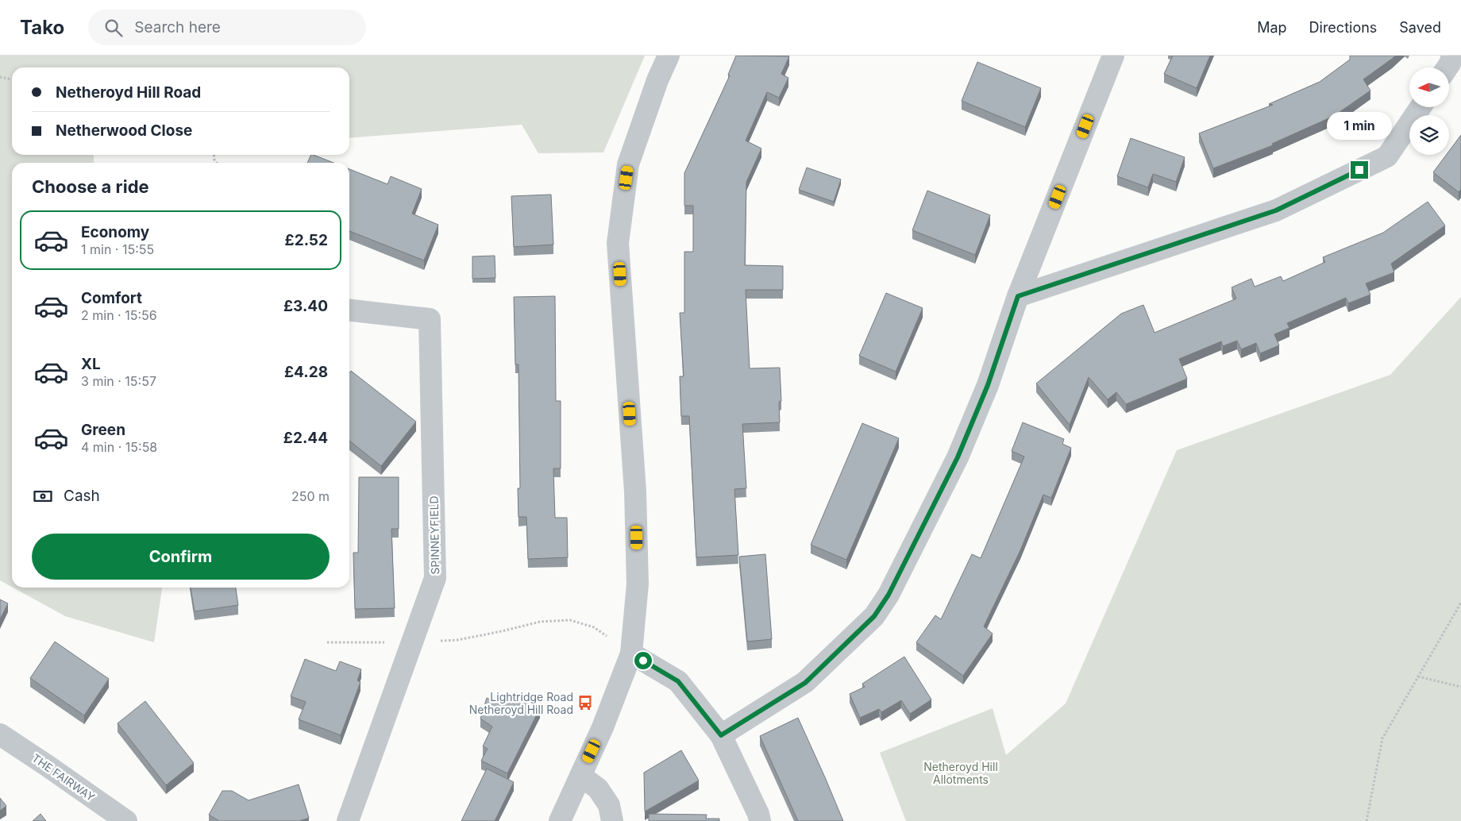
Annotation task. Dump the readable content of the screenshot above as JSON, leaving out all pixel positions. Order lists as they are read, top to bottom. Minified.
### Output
{"streets":{"street":["SPINNEYFIELD","THE FAIRWAY"]},"parks":["Netheroyd Hill Allotments"],"places":{"bus stop":["Lightridge Road Netheroyd Hill Road"]},"north":"left","page":{"header":"Tako","search":"Search here","nav":["Map","Directions","Saved"],"banner":["Netheroyd Hill Road","Netherwood Close"],"bubble":"1 min","heading":"Choose a ride","list":[{"name":"Economy","note":"1 min · 15:55","value":"£2.52"},{"name":"Comfort","note":"2 min · 15:56","value":"£3.40"},{"name":"XL","note":"3 min · 15:57","value":"£4.28"},{"name":"Green","note":"4 min · 15:58","value":"£2.44"}],"pay":["Cash","250 m"],"buttons":"Confirm"}}
